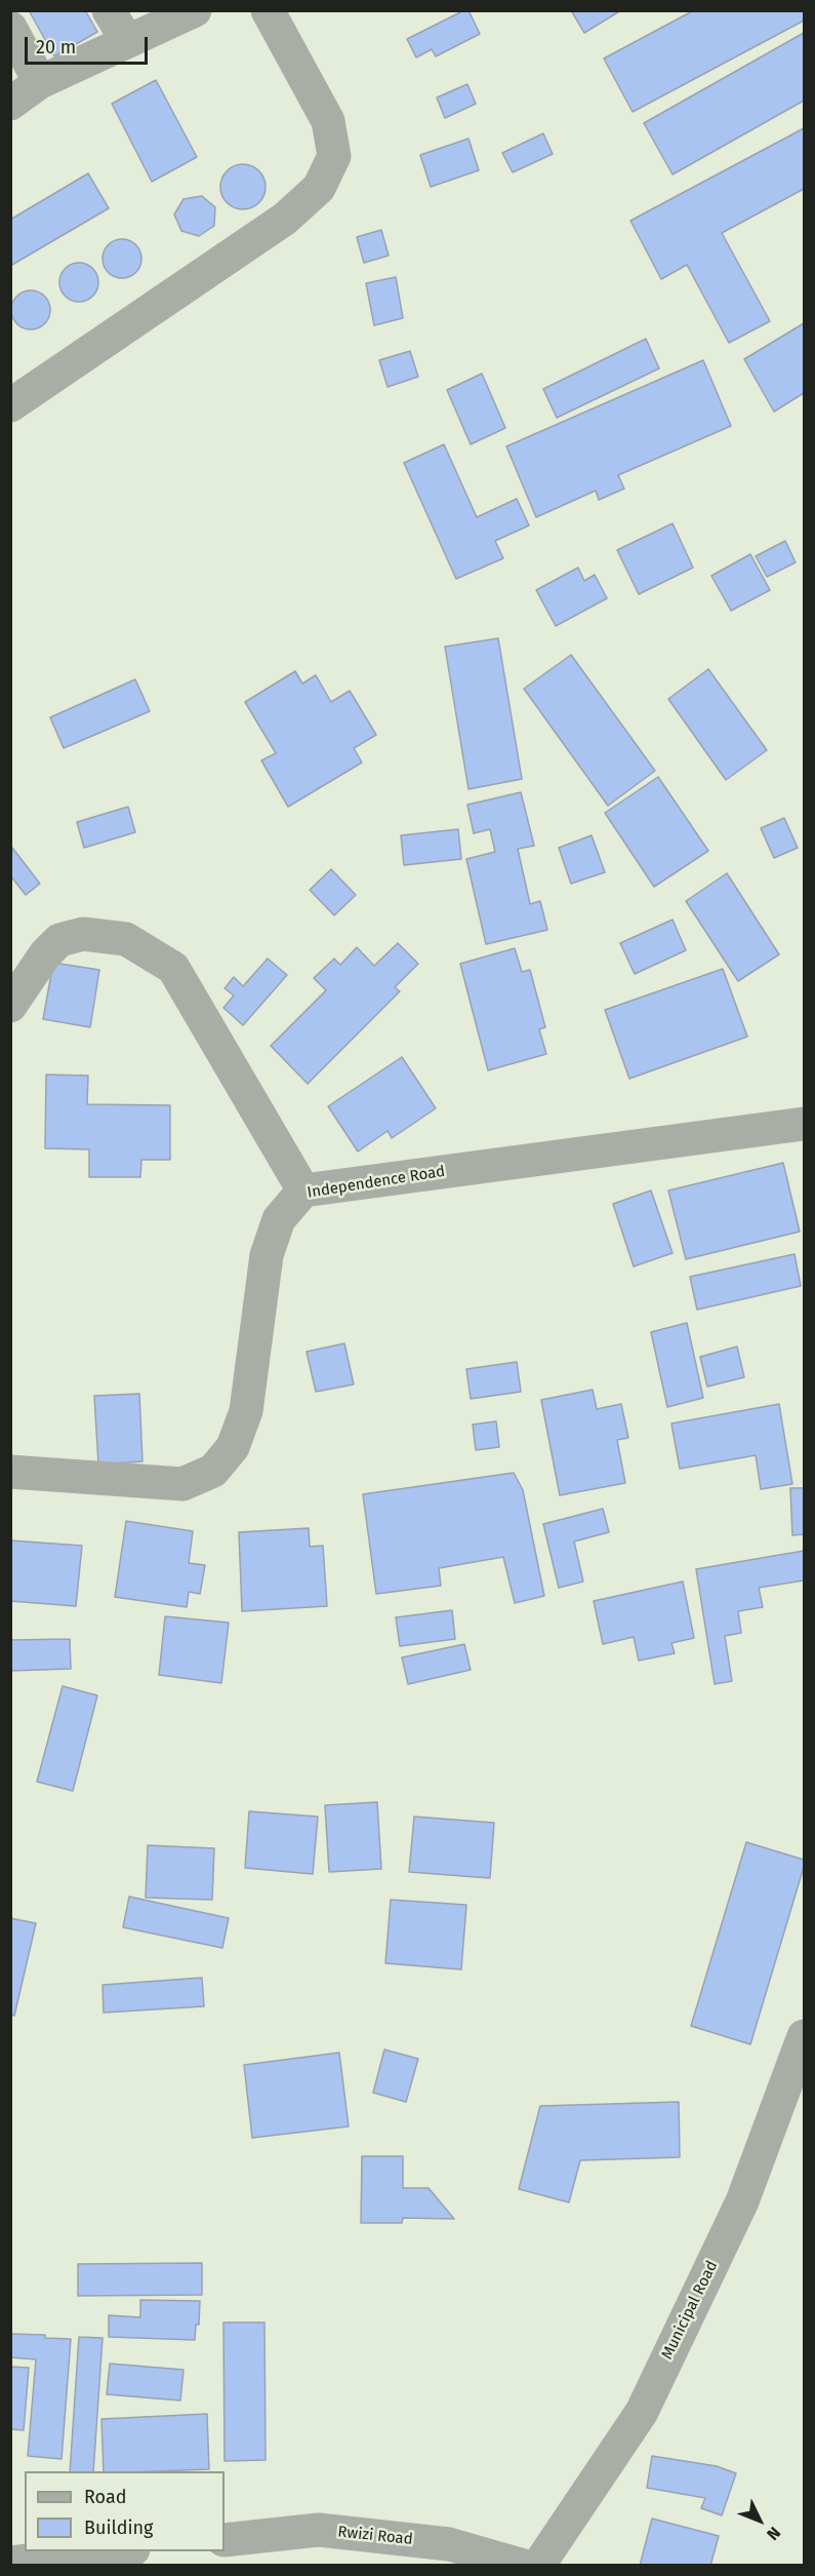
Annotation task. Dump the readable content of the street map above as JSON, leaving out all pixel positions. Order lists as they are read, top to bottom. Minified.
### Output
{"streets":{"street":["Independence Road","Municipal Road","Rwizi Road"]},"legend":["Road","Building"],"scale_bar":"20 m","north":"bottom right"}
